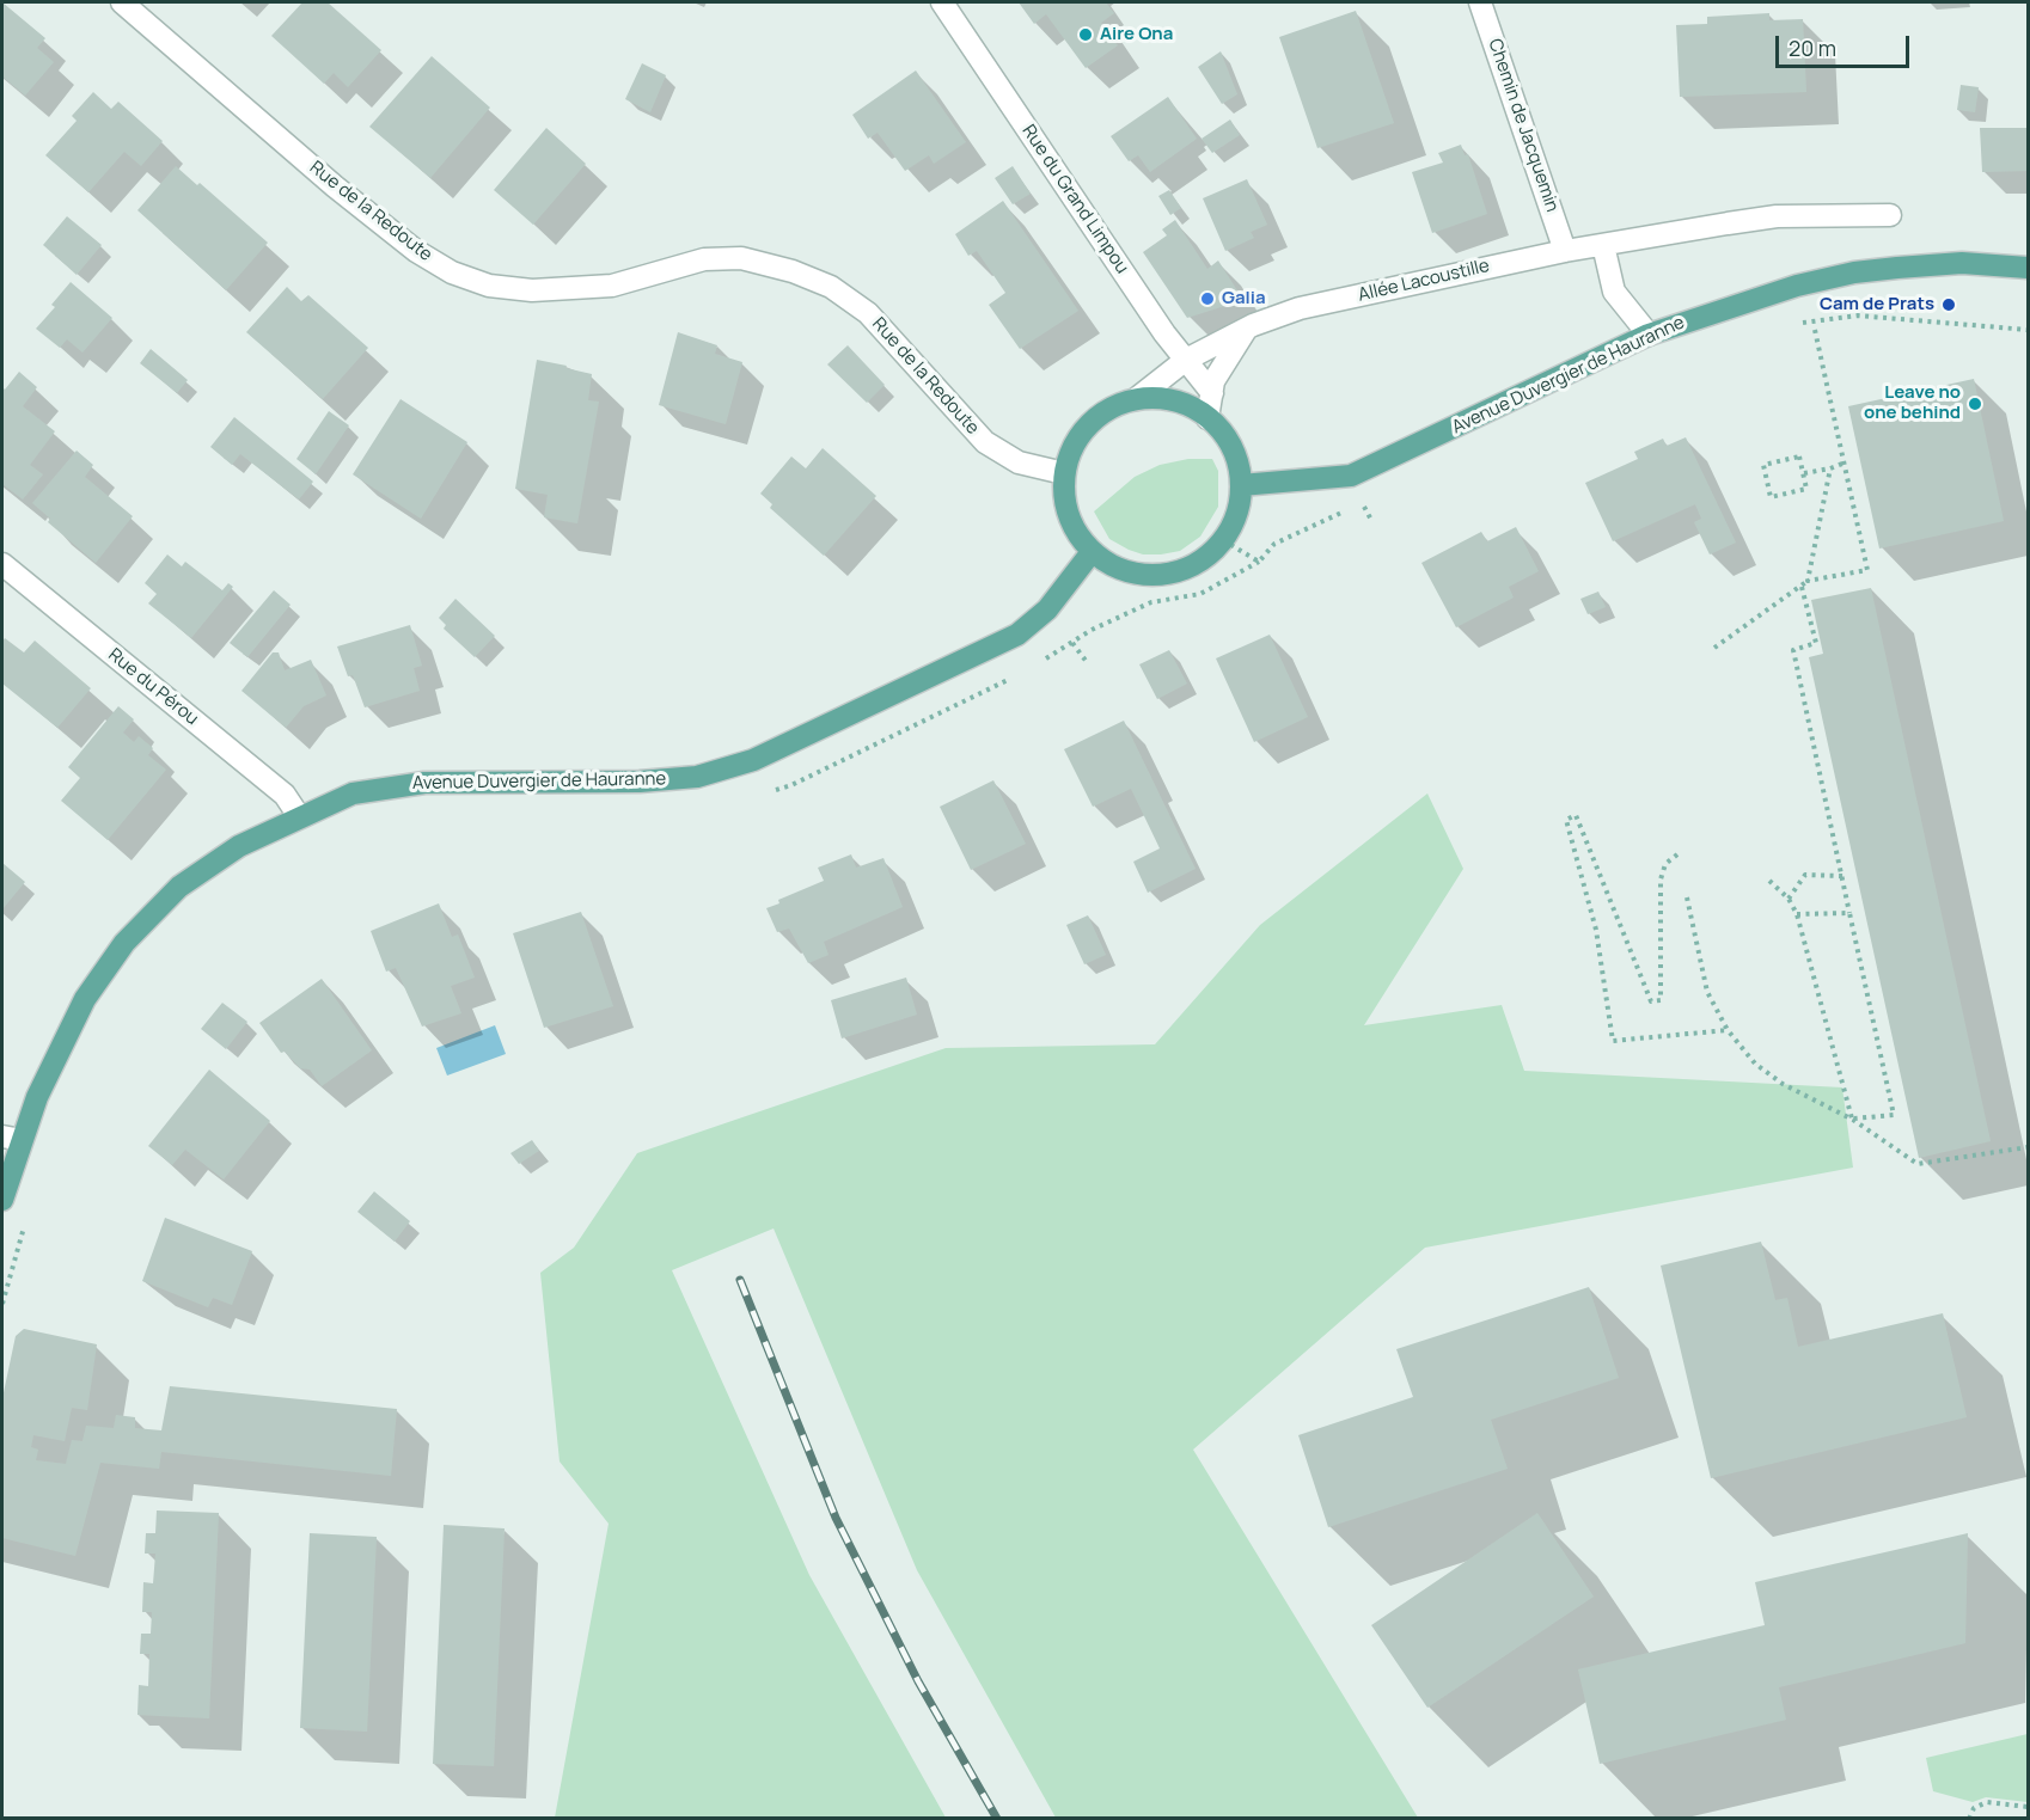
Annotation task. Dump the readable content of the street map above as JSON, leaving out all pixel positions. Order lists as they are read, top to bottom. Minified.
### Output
{"streets":{"main road":["Avenue Duvergier de Hauranne"],"street":["Chemin de Jacquemin","Rue du Grand Limpou","Rue de la Redoute","Allée Lacoustille","Rue du Pérou"]},"crossings":[["Chemin de Jacquemin","Allée Lacoustille"],["Rue du Grand Limpou","Allée Lacoustille"],["Rue de la Redoute","Allée Lacoustille"],["Rue de la Redoute","Avenue Duvergier de Hauranne"],["Allée Lacoustille","Avenue Duvergier de Hauranne"],["Avenue Duvergier de Hauranne","Rue du Pérou"]],"places":["Aire Ona","Galia","Cam de Prats","Leave no one behind"],"scale_bar":"20 m"}
